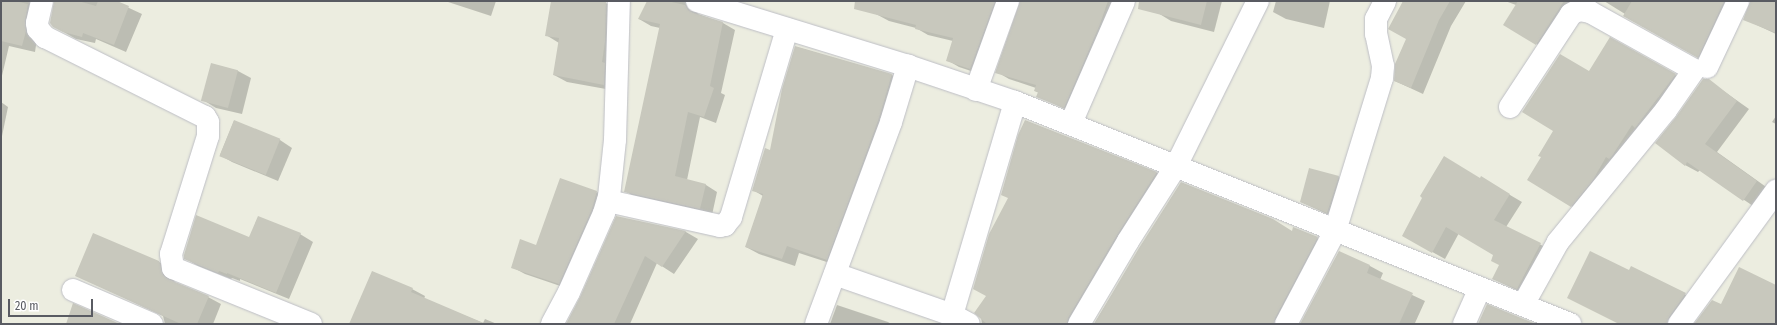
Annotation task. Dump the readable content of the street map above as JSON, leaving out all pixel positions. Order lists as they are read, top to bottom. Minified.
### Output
{"scale_bar":"20 m"}
